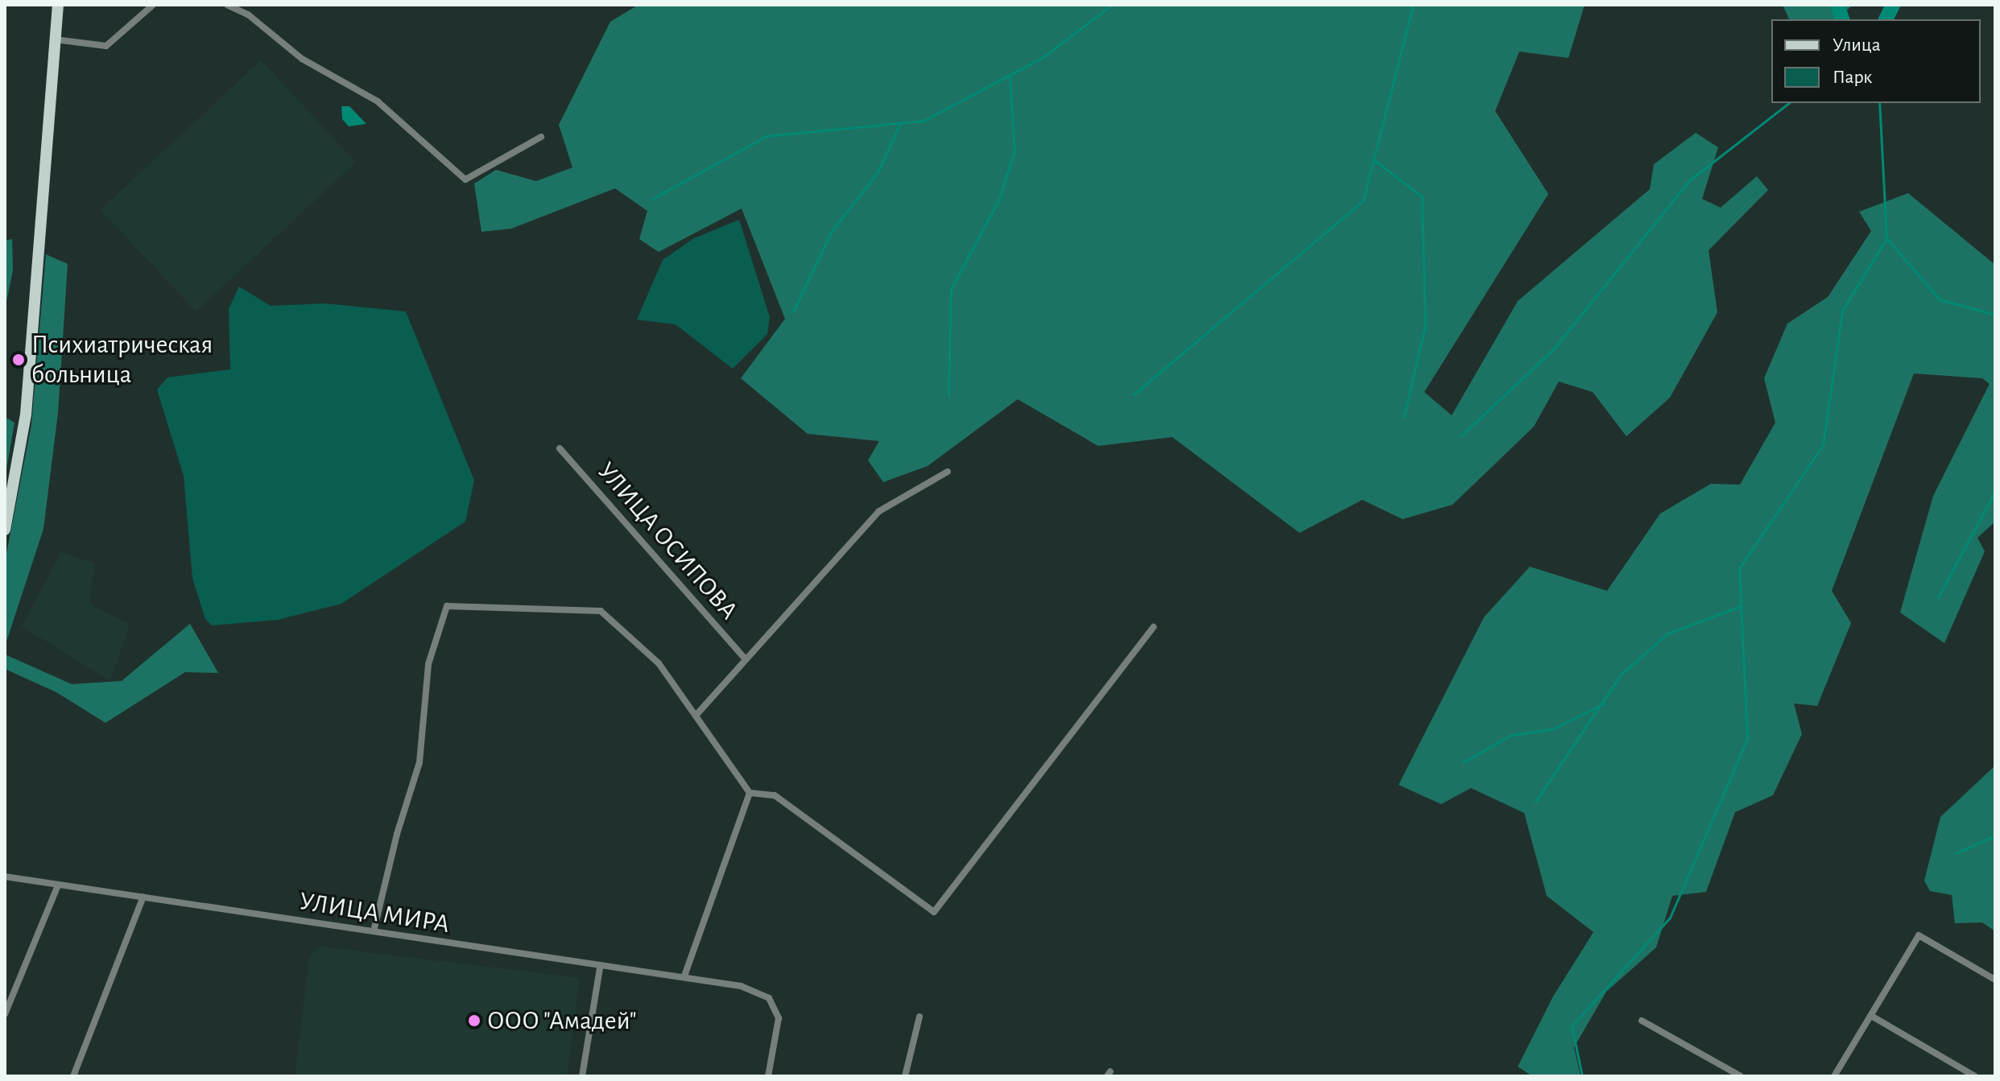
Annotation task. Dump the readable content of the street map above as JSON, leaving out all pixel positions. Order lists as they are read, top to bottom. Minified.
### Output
{"streets":{"street":["УЛИЦА ОСИПОВА","УЛИЦА МИРА"]},"places":["Психиатрическая больница","ООО \"Амадей\""],"legend":["Улица","Парк"]}
